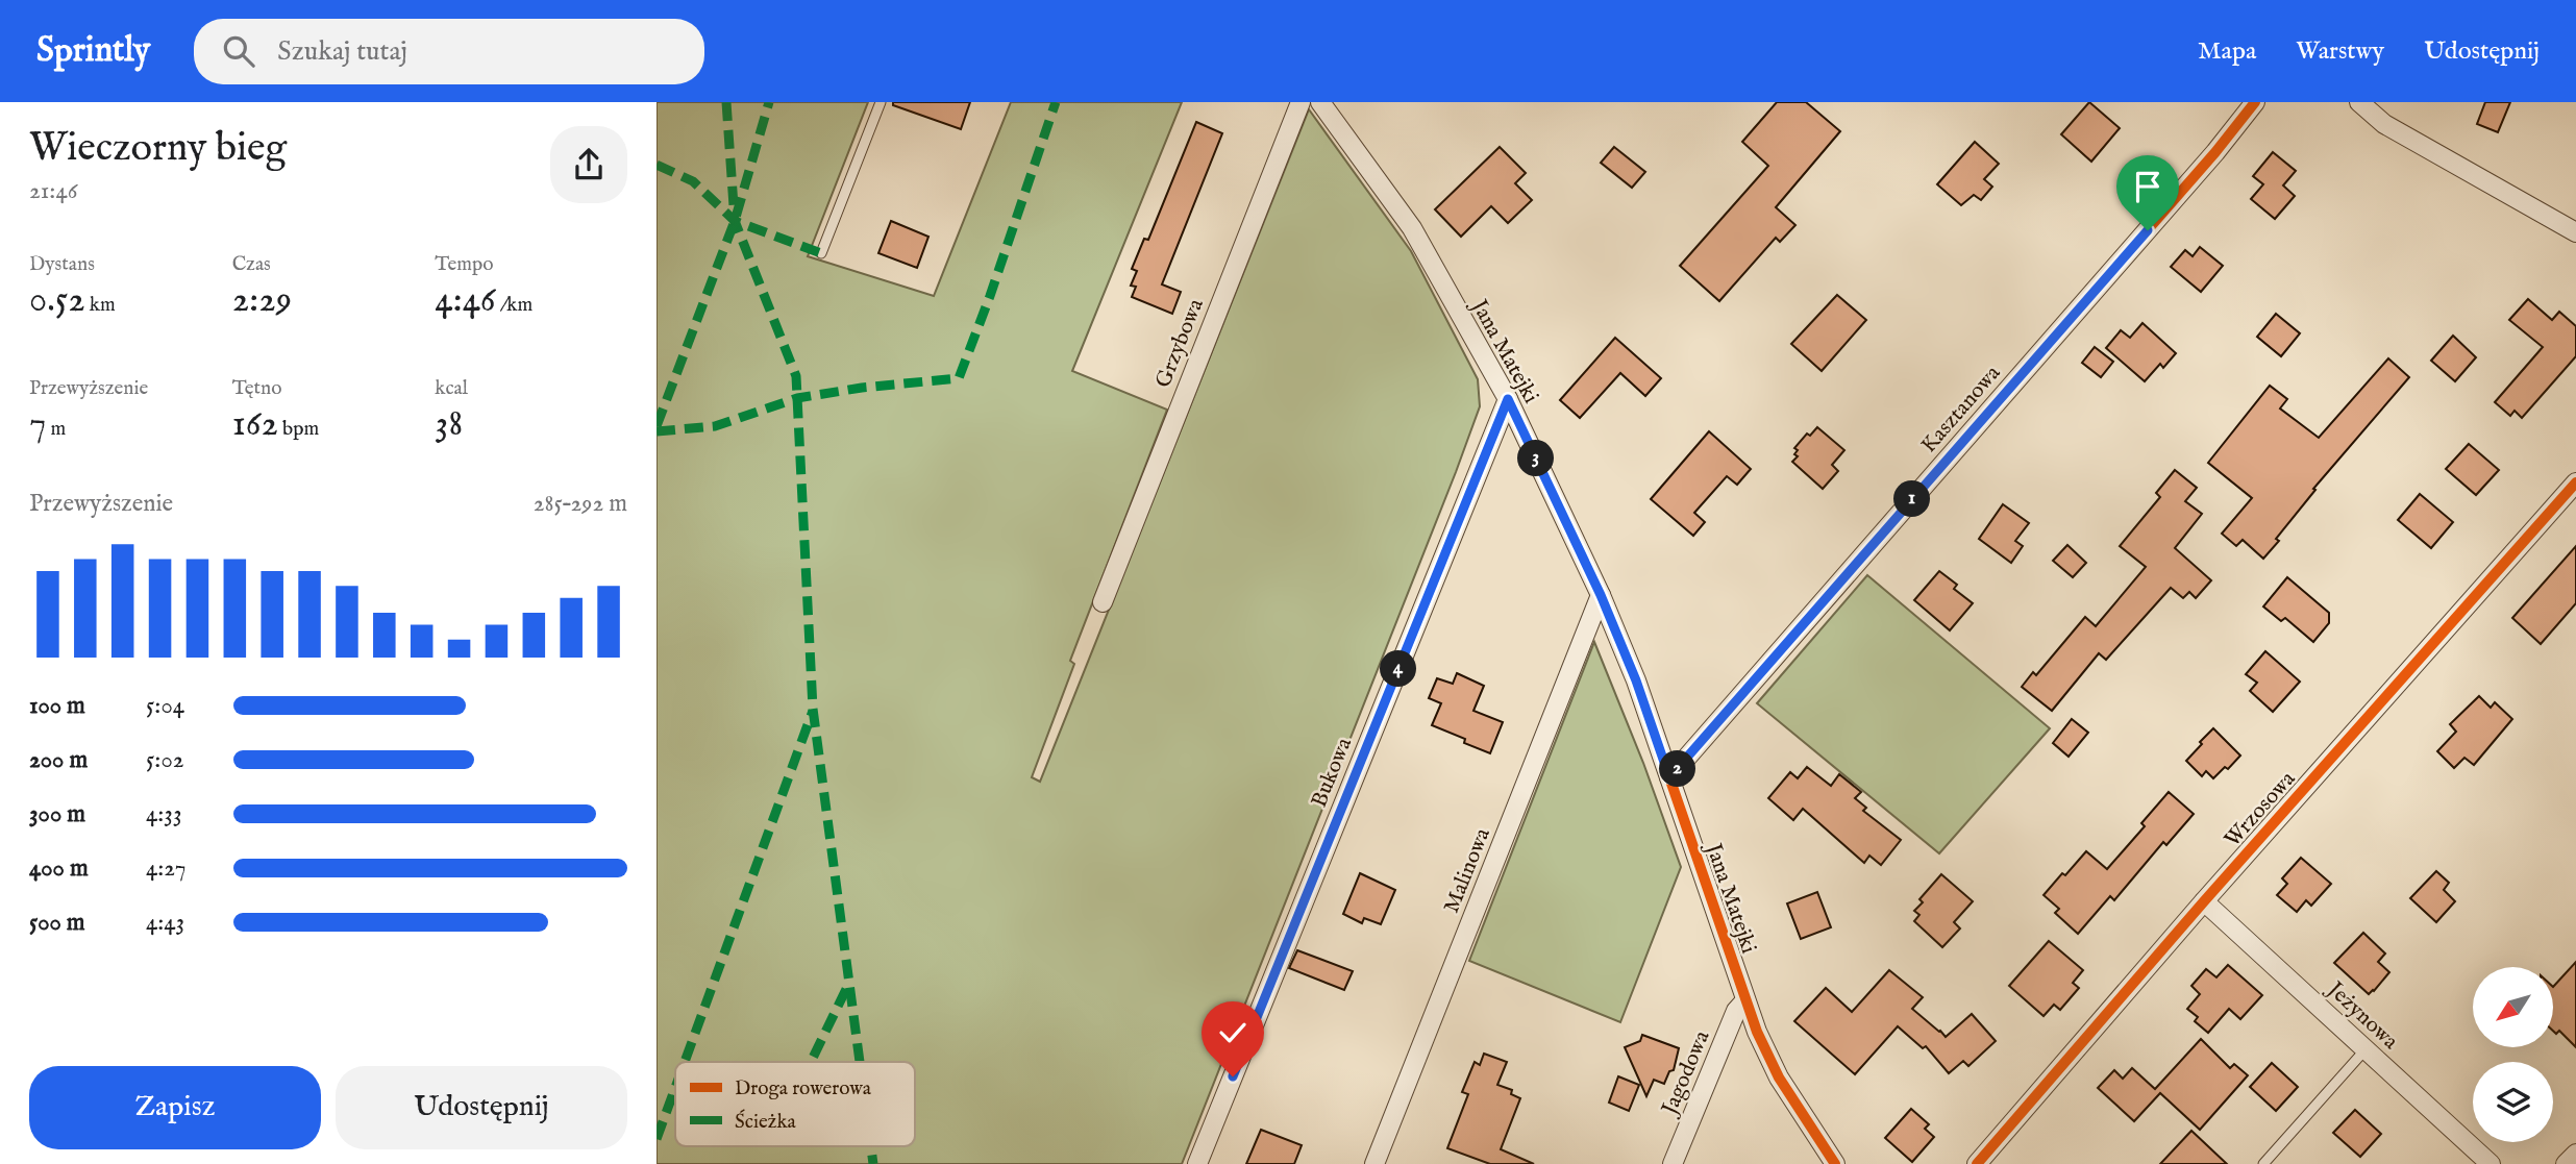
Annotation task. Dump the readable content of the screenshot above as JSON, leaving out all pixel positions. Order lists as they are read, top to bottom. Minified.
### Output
{"streets":{"street":["Grzybowa","Jana Matejki","Kasztanowa","Bukowa","Wrzosowa","Malinowa","Jeżynowa","Jagodowa"]},"crossings":[["Jana Matejki","Kasztanowa"],["Jana Matejki","Bukowa"],["Jana Matejki","Malinowa"],["Jana Matejki","Jagodowa"],["Wrzosowa","Jeżynowa"]],"legend":["Droga rowerowa","Ścieżka"],"north":"bottom left","page":{"header":"Sprintly","search":"Szukaj tutaj","nav":["Mapa","Warstwy","Udostępnij"],"heading":["Wieczorny bieg","21:46"],"stats":[["Dystans","0.52 km"],["Czas","2:29"],["Tempo","4:46 /km"],["Przewyższenie","7 m"],["Tętno","162 bpm"],["kcal","38"]],"pins":["3","1","4","2"],"chart":["Przewyższenie","285–292 m"],"list":[{"name":"100 m","note":"5:04"},{"name":"200 m","note":"5:02"},{"name":"300 m","note":"4:33"},{"name":"400 m","note":"4:27"},{"name":"500 m","note":"4:43"}],"buttons":["Zapisz","Udostępnij"]}}
